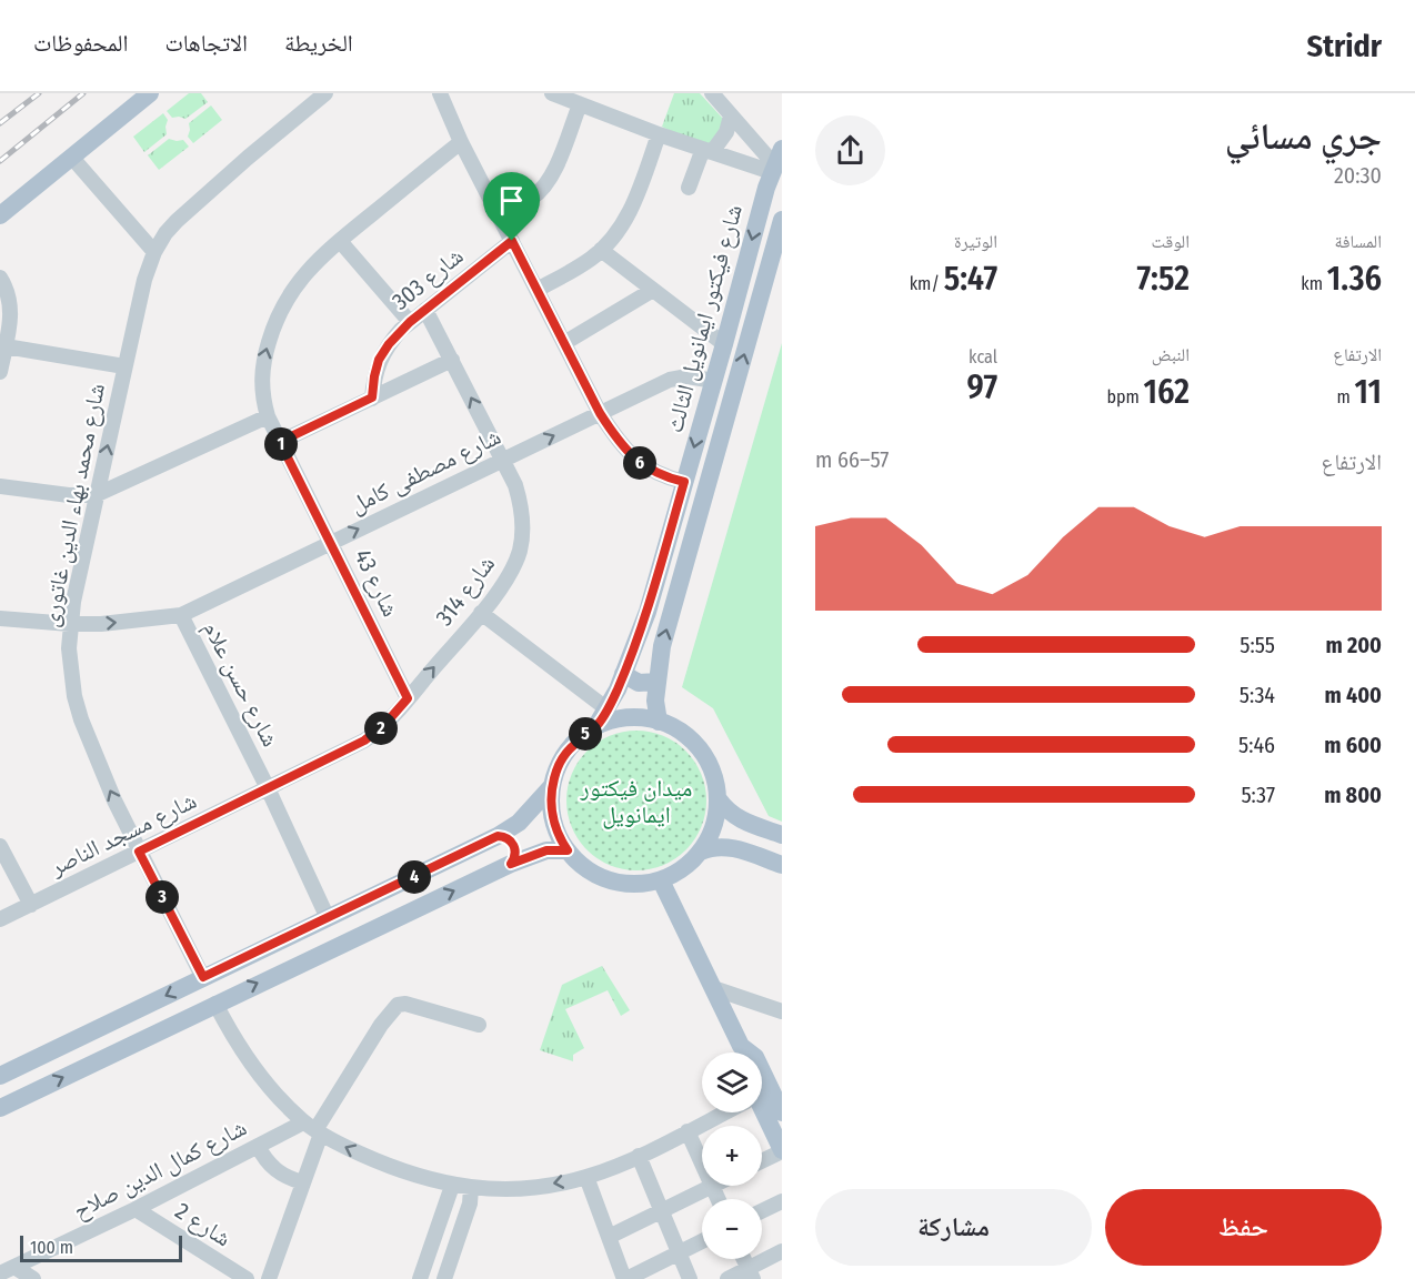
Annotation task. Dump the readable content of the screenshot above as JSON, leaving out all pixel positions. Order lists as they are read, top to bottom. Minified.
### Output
{"streets":{"main road":["شارع فيكتور ايمانويل الثالث"],"street":["شارع 303","شارع مصطفى كامل","شارع محمد بهاء الدين غاتورى","شارع 43","شارع 314","شارع حسن علام","شارع مسجد الناصر","شارع كمال الدين صلاح","شارع 2"]},"crossings":[["شارع 303","شارع 314"],["شارع فيكتور ايمانويل الثالث","شارع مصطفى كامل"],["شارع مصطفى كامل","شارع محمد بهاء الدين غاتورى"],["شارع مصطفى كامل","شارع 43"],["شارع مصطفى كامل","شارع 314"],["شارع مصطفى كامل","شارع حسن علام"],["شارع محمد بهاء الدين غاتورى","شارع مسجد الناصر"],["شارع 43","شارع 314"],["شارع 314","شارع حسن علام"],["شارع 314","شارع مسجد الناصر"],["شارع حسن علام","شارع مسجد الناصر"],["شارع كمال الدين صلاح","شارع 2"]],"one_way":["شارع محمد بهاء الدين غاتورى"],"parks":["ميدان فيكتور ايمانويل"],"scale_bar":"100 m","page":{"header":"Stridr","nav":["الخريطة","الاتجاهات","المحفوظات"],"heading":["جري مسائي","20:30"],"stats":[["المسافة","1.36 km"],["الوقت","7:52"],["الوتيرة","5:47 /km"],["الارتفاع","11 m"],["النبض","162 bpm"],["kcal","97"]],"pins":["1","6","2","5","4","3"],"chart":["الارتفاع","57–66 m"],"list":[{"name":"200 m","note":"5:55"},{"name":"400 m","note":"5:34"},{"name":"600 m","note":"5:46"},{"name":"800 m","note":"5:37"}],"map_buttons":["+","−"],"buttons":["حفظ","مشاركة"],"scale":"100 m"}}
